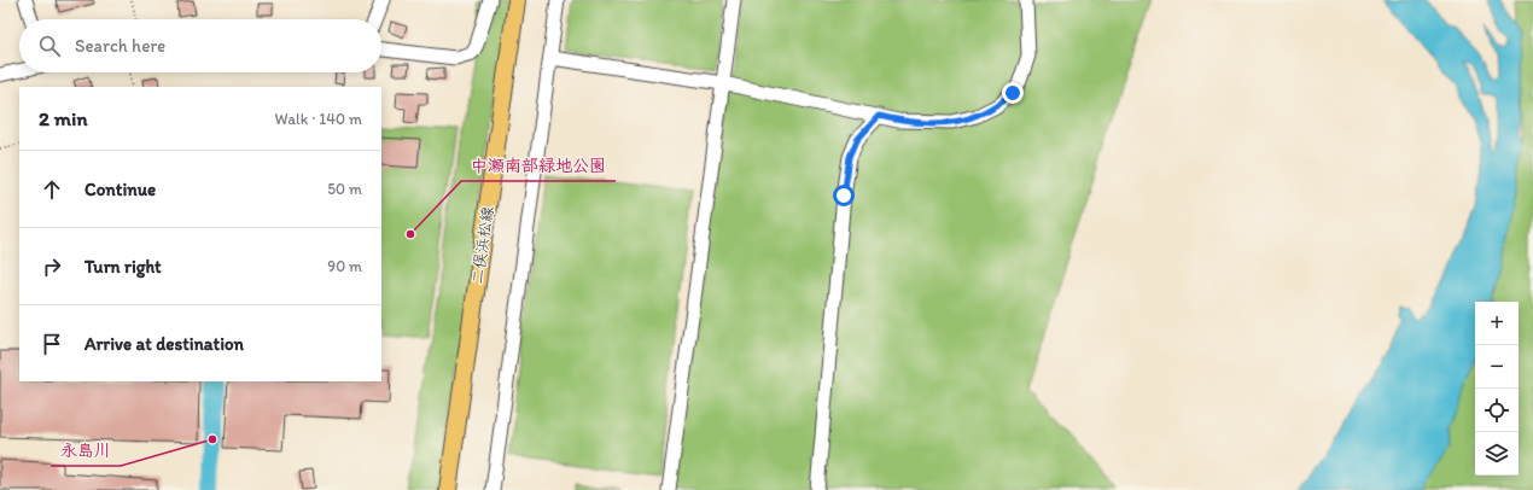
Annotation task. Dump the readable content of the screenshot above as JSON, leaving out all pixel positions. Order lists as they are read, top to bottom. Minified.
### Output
{"streets":{"main road":["二俣浜松線"]},"places":["中瀬南部緑地公園","永島川"],"page":{"search":"Search here","heading":["2 min","Walk · 140 m"],"list":[["Continue","50 m"],["Turn right","90 m"],"Arrive at destination"],"map_buttons":["+","−"]}}
